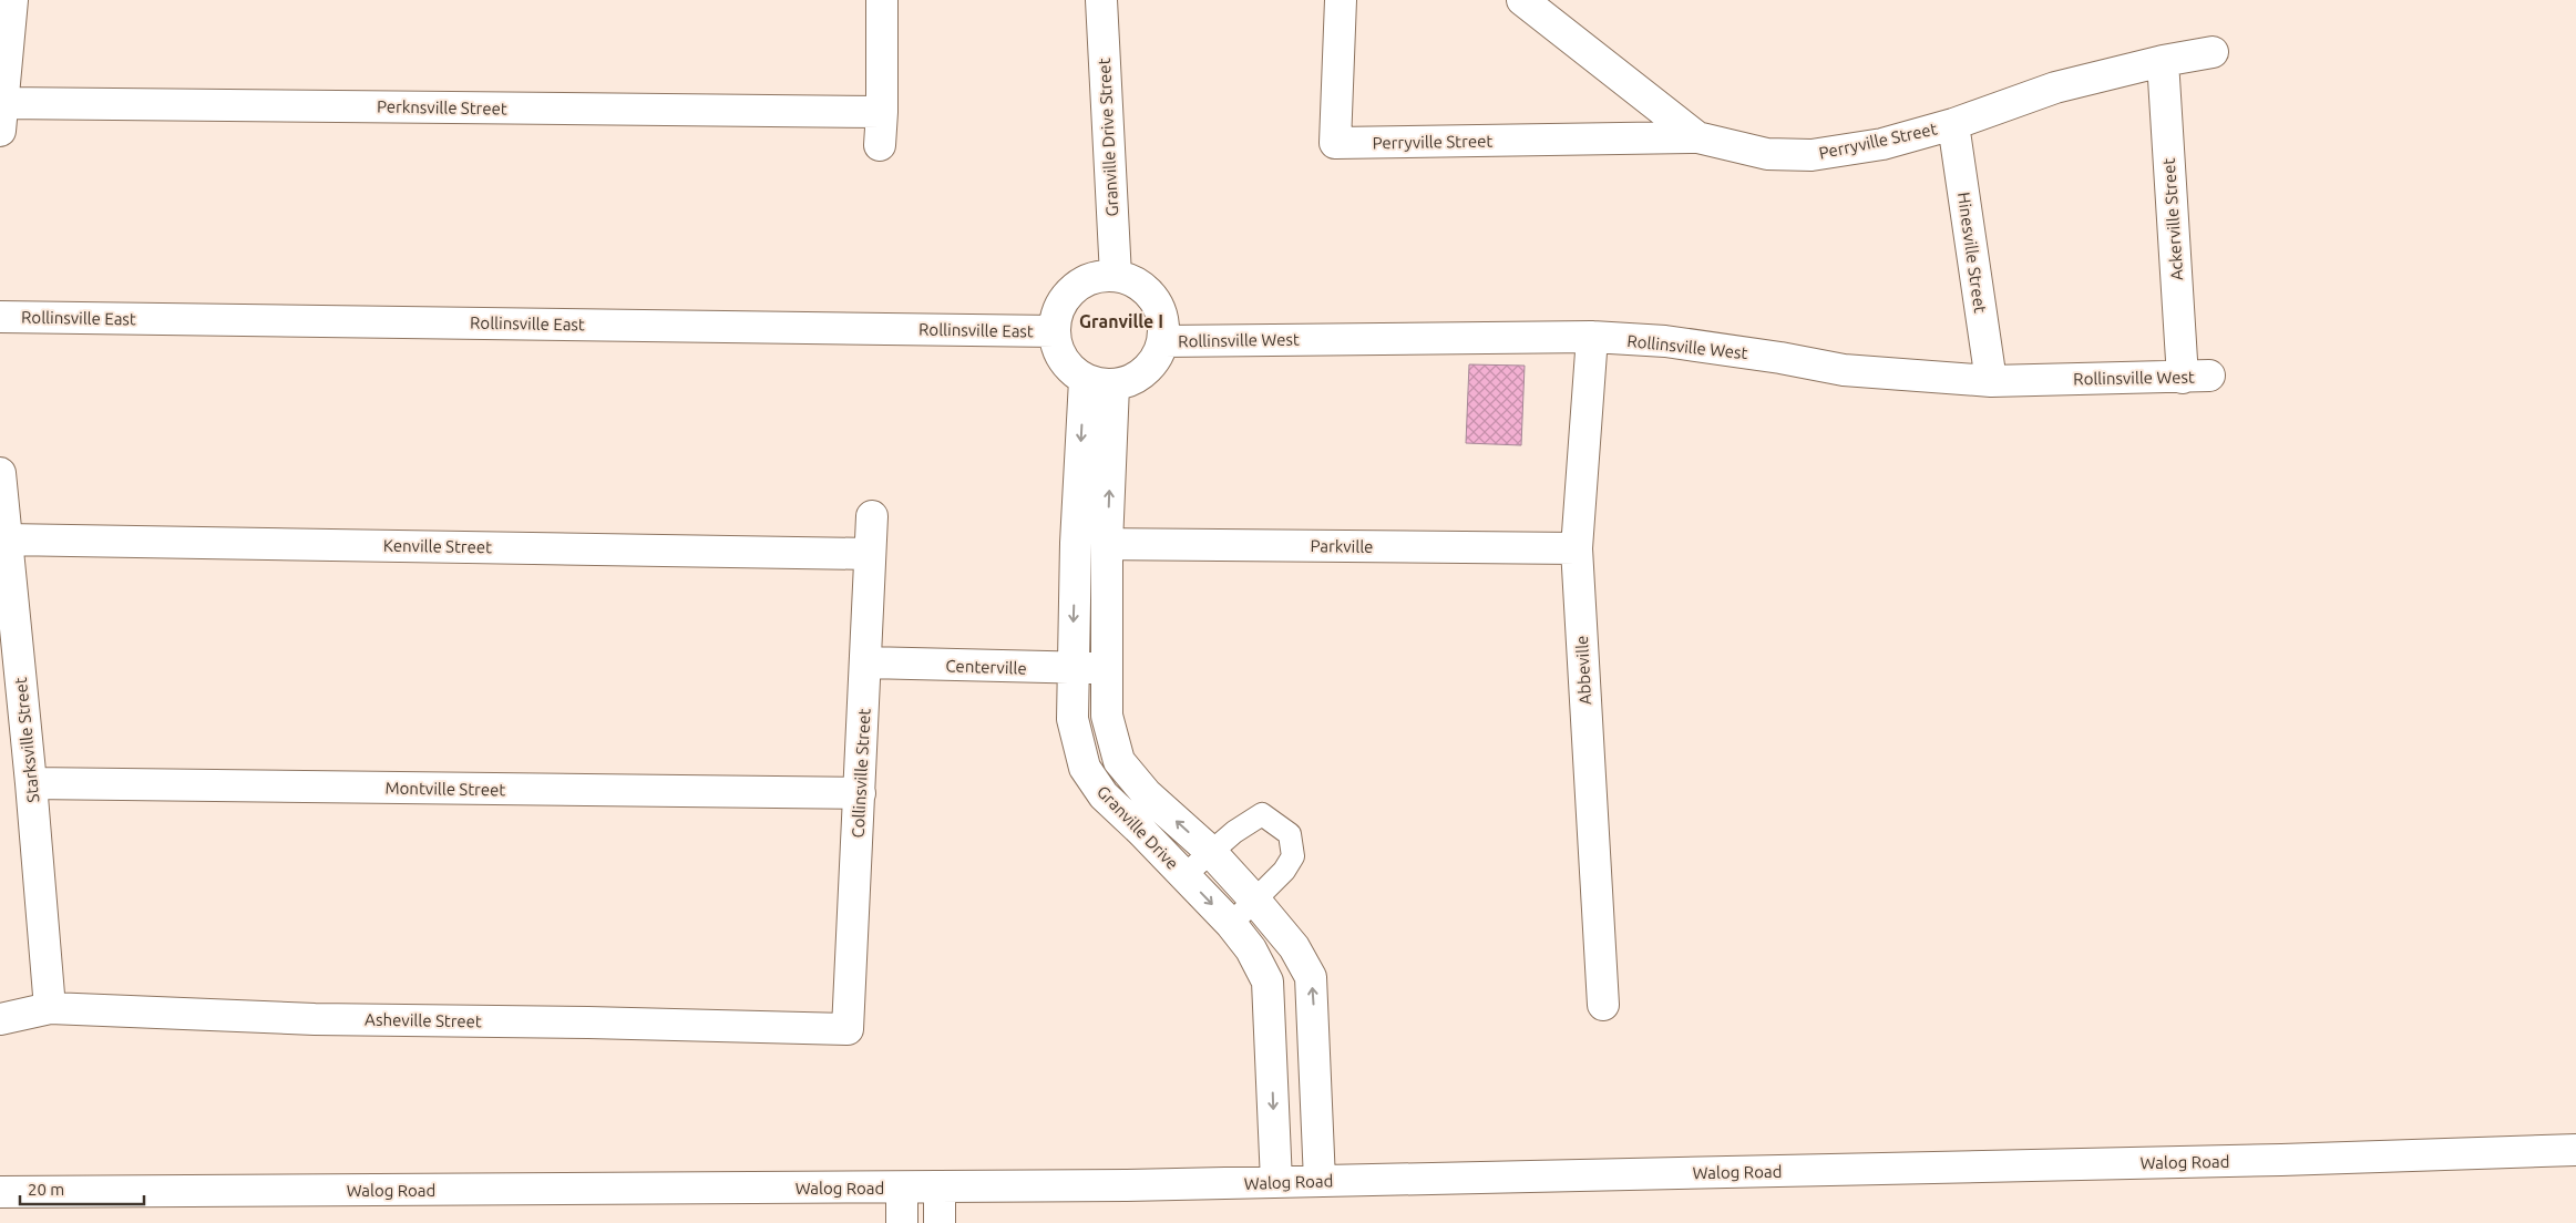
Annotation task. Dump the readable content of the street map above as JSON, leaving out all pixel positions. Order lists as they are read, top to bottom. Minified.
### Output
{"streets":{"street":["Perknsville Street","Granville Drive Street","Perryville Street","Ackerville Street","Hinesville Street","Rollinsville East","Rollinsville West","Kenville Street","Parkville","Centerville","Abbeville","Starksville Street","Collinsville Street","Montville Street","Granville Drive","Asheville Street","Walog Road"]},"crossings":[["Granville Drive Street","Rollinsville East"],["Granville Drive Street","Rollinsville West"],["Granville Drive Street","Granville Drive"],["Perryville Street","Ackerville Street"],["Perryville Street","Hinesville Street"],["Ackerville Street","Rollinsville West"],["Hinesville Street","Rollinsville West"],["Rollinsville East","Rollinsville West"],["Rollinsville East","Granville Drive"],["Rollinsville West","Abbeville"],["Rollinsville West","Granville Drive"],["Kenville Street","Starksville Street"],["Kenville Street","Collinsville Street"],["Parkville","Abbeville"],["Parkville","Granville Drive"],["Centerville","Collinsville Street"],["Centerville","Granville Drive"],["Starksville Street","Montville Street"],["Starksville Street","Asheville Street"],["Collinsville Street","Montville Street"],["Collinsville Street","Asheville Street"],["Granville Drive","Walog Road"]],"districts":["Granville I"],"scale_bar":"20 m"}
